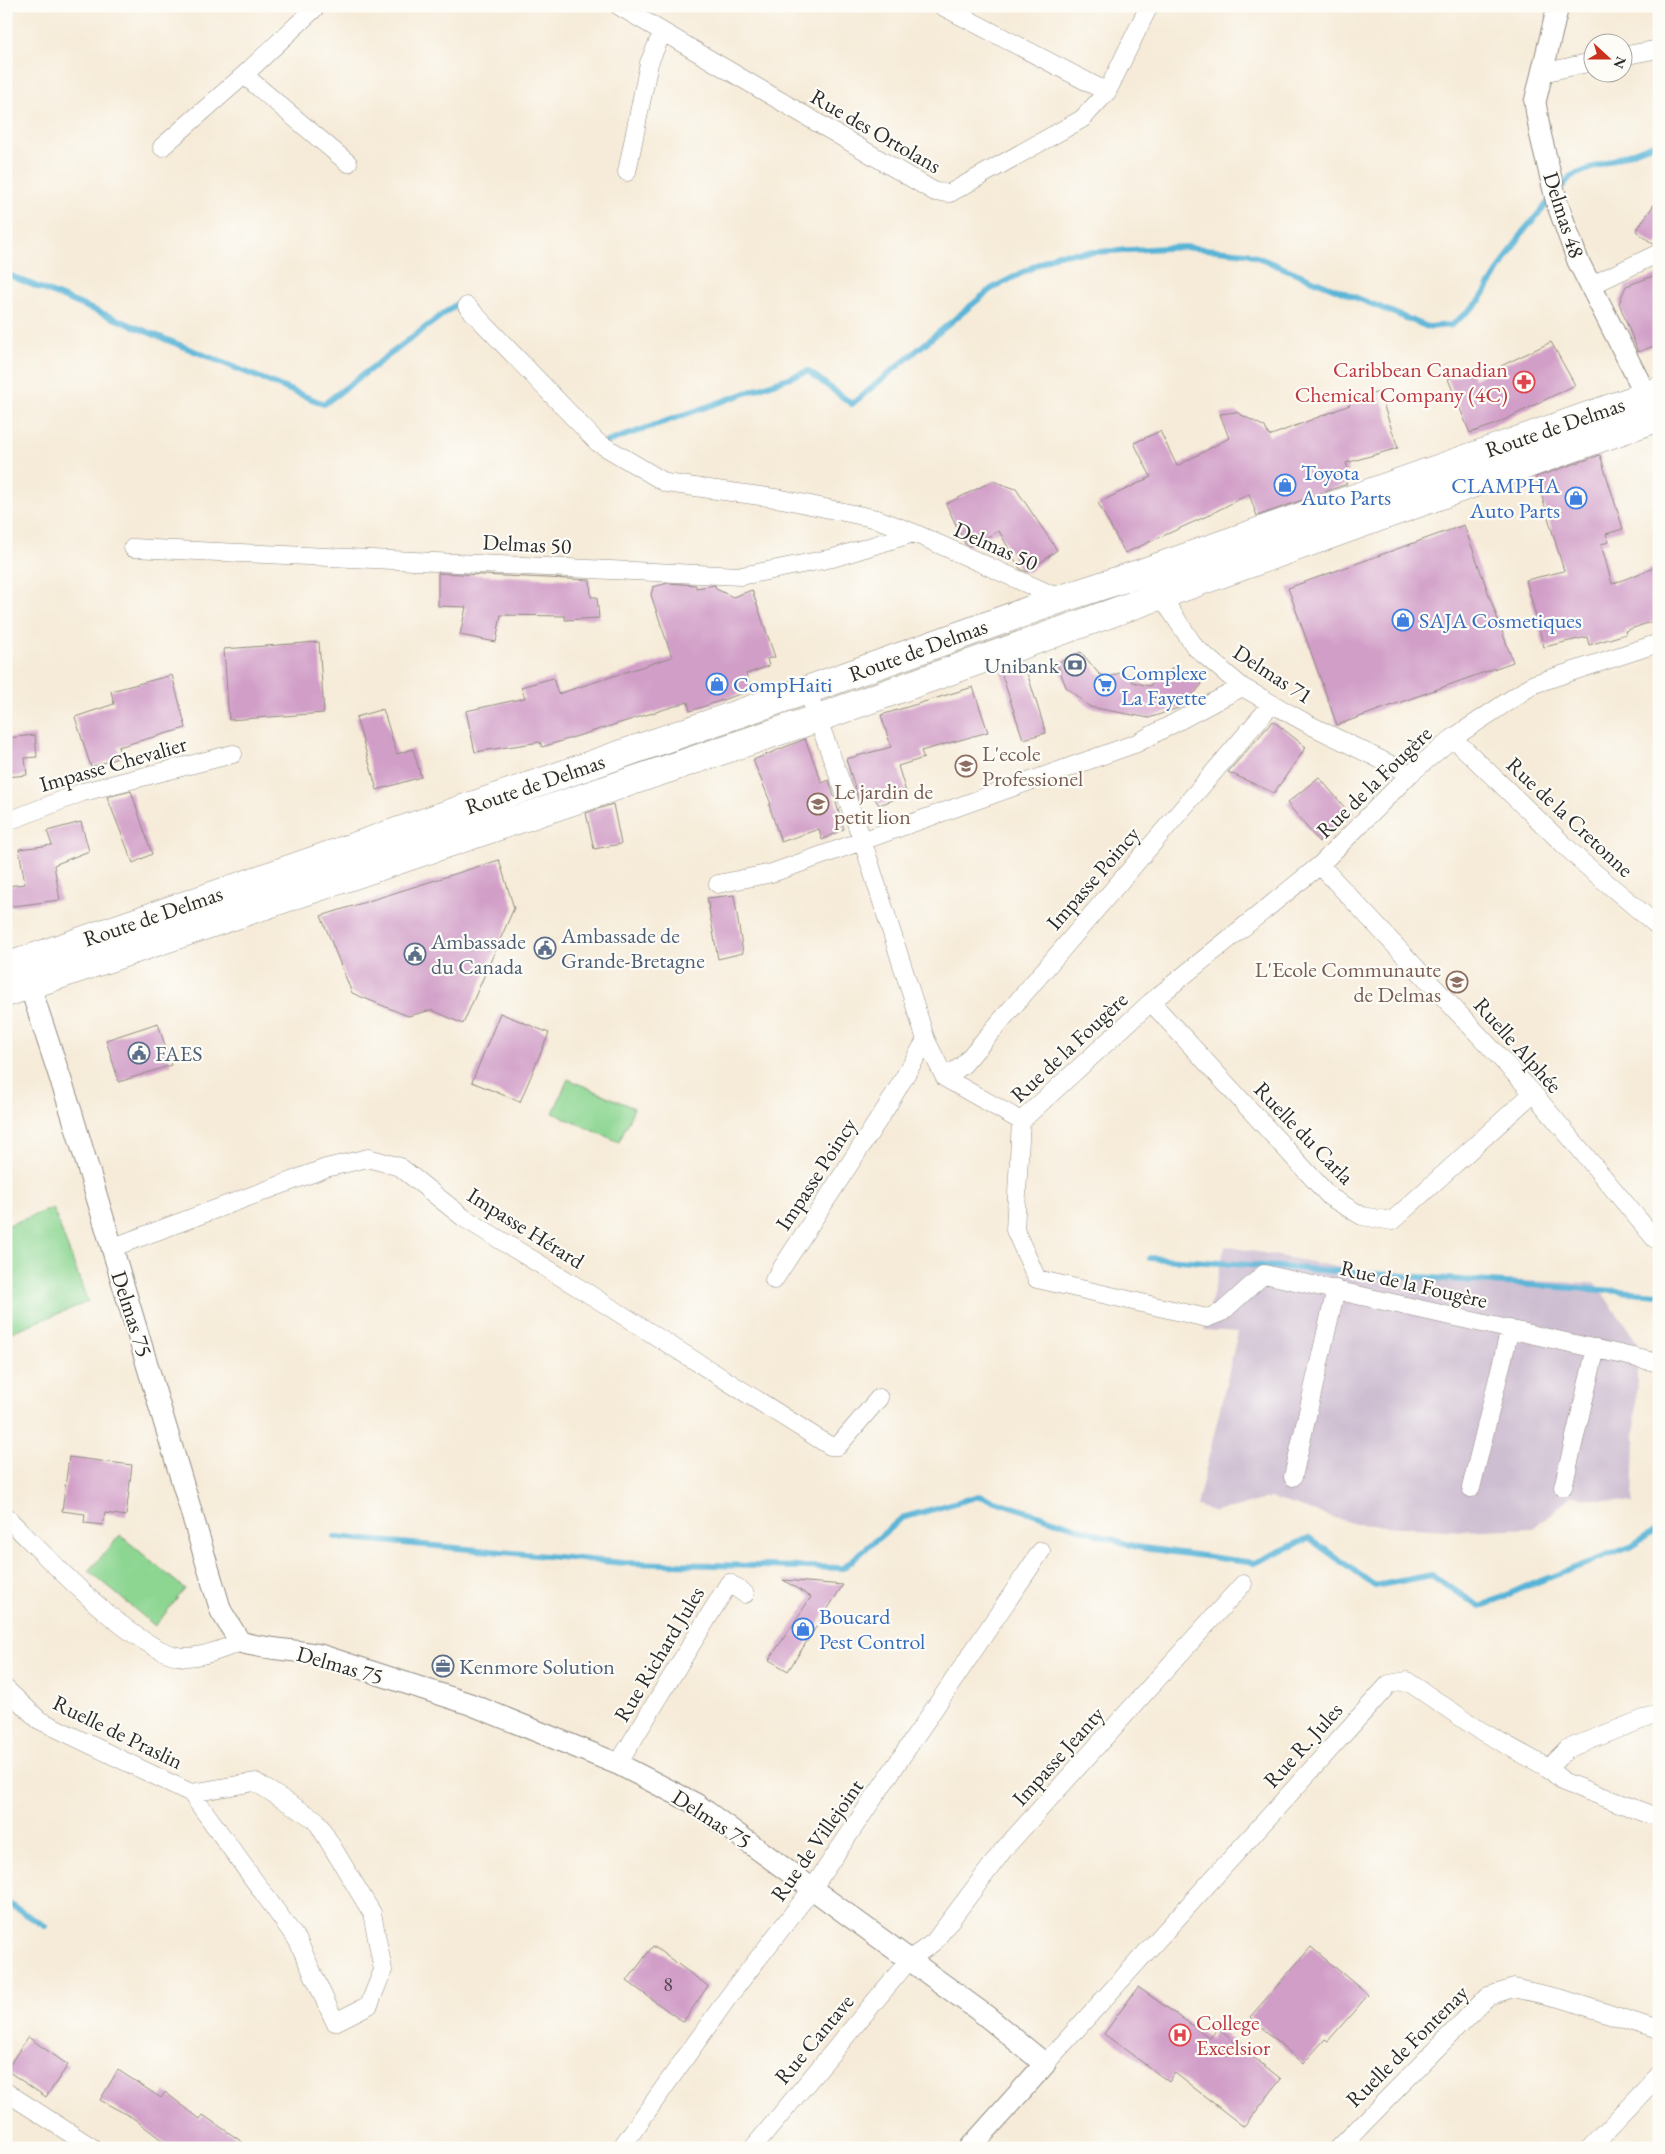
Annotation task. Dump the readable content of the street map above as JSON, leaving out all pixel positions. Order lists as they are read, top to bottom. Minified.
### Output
{"streets":{"main road":["Route de Delmas"],"street":["Rue des Ortolans","Delmas 48","Delmas 50","Delmas 71","Impasse Chevalier","Rue de la Fougère","Rue de la Cretonne","Impasse Poincy","Ruelle Alphée","Ruelle du Carla","Impasse Hérard","Delmas 75","Rue Richard Jules","Ruelle de Praslin","Rue R. Jules","Impasse Jeanty","Rue de Villejoint","Rue Cantave","Ruelle de Fontenay"]},"crossings":[["Delmas 48","Route de Delmas"],["Route de Delmas","Delmas 50"],["Route de Delmas","Delmas 71"],["Route de Delmas","Delmas 75"],["Delmas 71","Rue de la Fougère"],["Delmas 71","Impasse Poincy"],["Rue de la Fougère","Rue de la Cretonne"],["Rue de la Fougère","Ruelle Alphée"],["Rue de la Fougère","Ruelle du Carla"],["Ruelle Alphée","Ruelle du Carla"],["Impasse Hérard","Delmas 75"],["Delmas 75","Rue Richard Jules"],["Delmas 75","Rue R. Jules"],["Delmas 75","Impasse Jeanty"],["Delmas 75","Rue de Villejoint"],["Delmas 75","Rue Cantave"],["Impasse Jeanty","Rue Cantave"]],"places":{"pharmacy":["Caribbean Canadian Chemical Company (4C)"],"shop":["Toyota Auto Parts","CLAMPHA Auto Parts","SAJA Cosmetiques","CompHaiti","Boucard Pest Control"],"bank":["Unibank"],"supermarket":["Complexe La Fayette"],"school or university":["L'ecole Professionel","Le jardin de petit lion","L'Ecole Communaute de Delmas"],"public building":["Ambassade de Grande-Bretagne","Ambassade du Canada","FAES"],"office":["Kenmore Solution"],"hospital":["College Excelsior"]},"house_numbers":["8"],"north":"right"}
